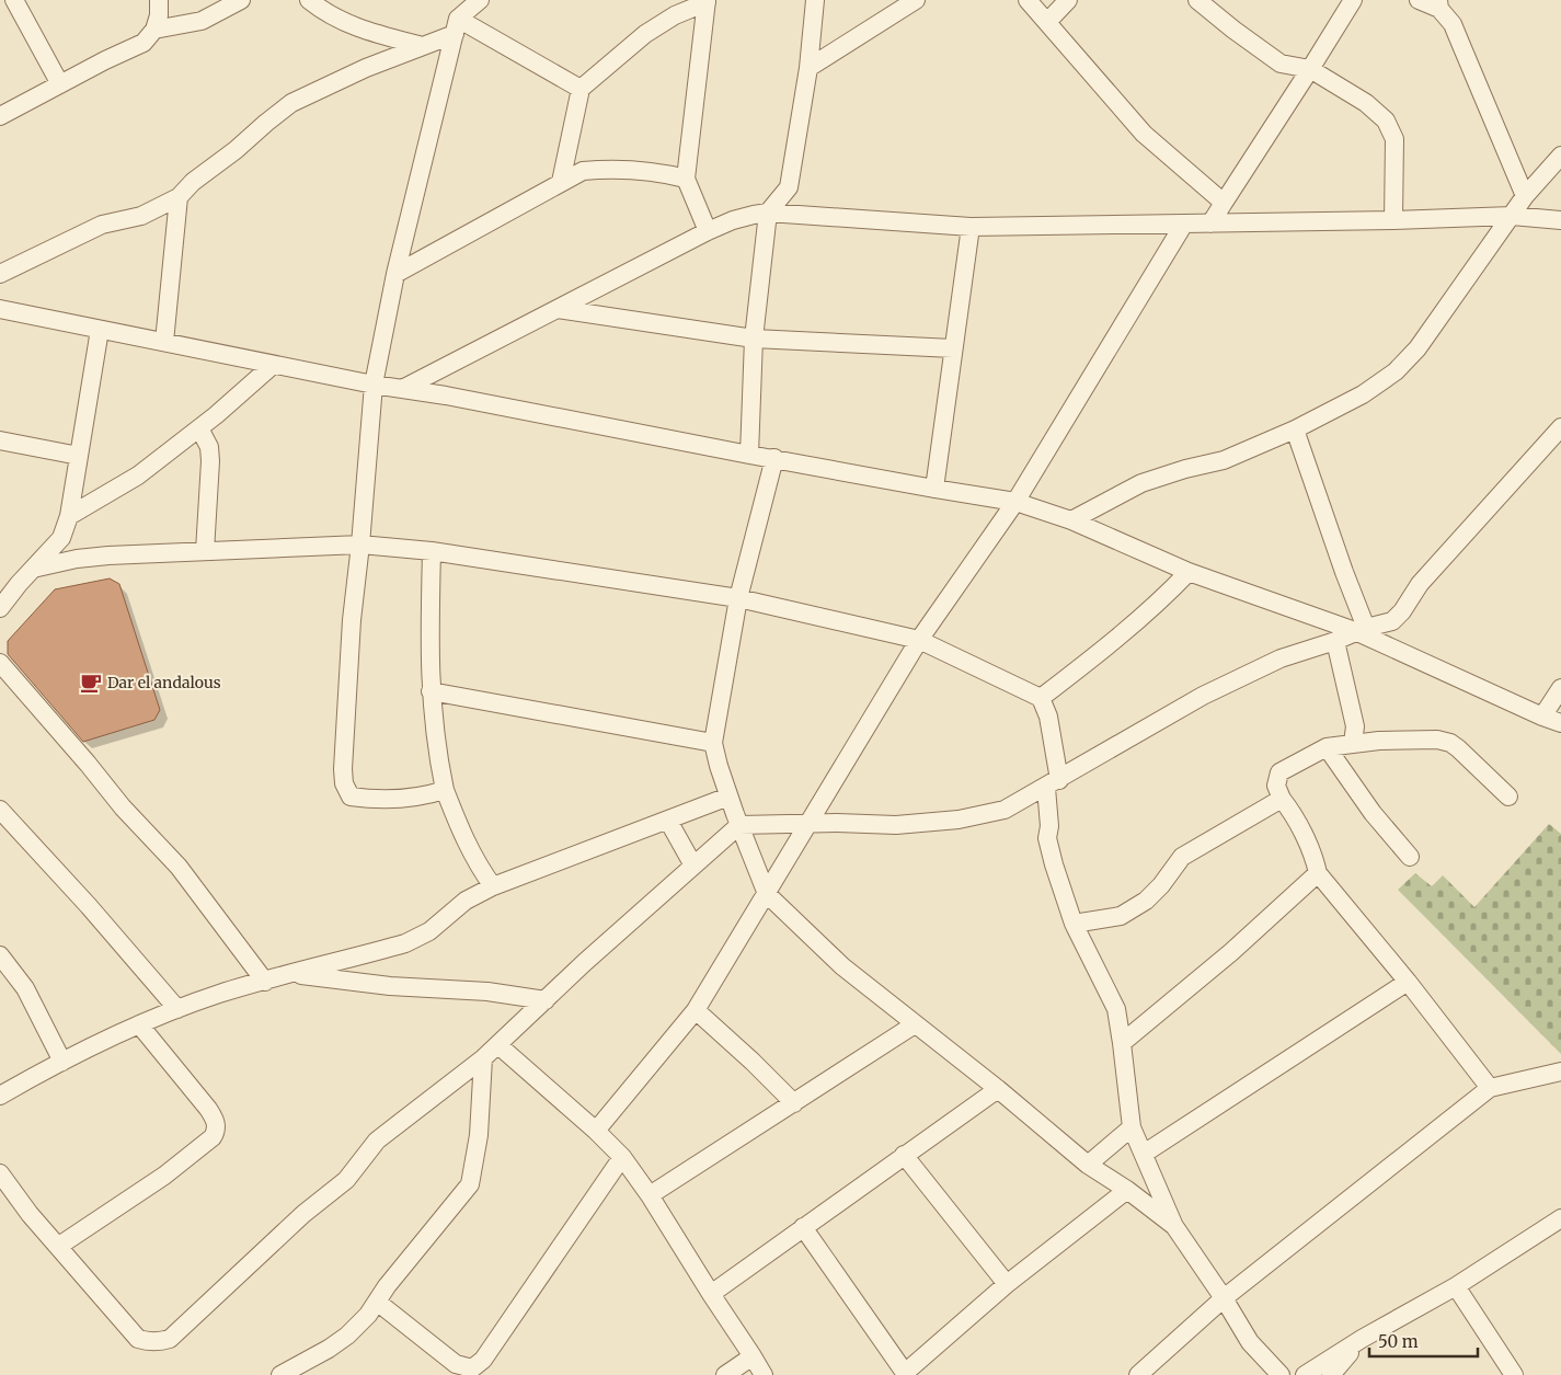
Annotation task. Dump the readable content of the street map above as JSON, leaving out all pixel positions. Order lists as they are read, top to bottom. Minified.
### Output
{"places":{"cafe":["Dar el andalous"]},"scale_bar":"50 m"}
